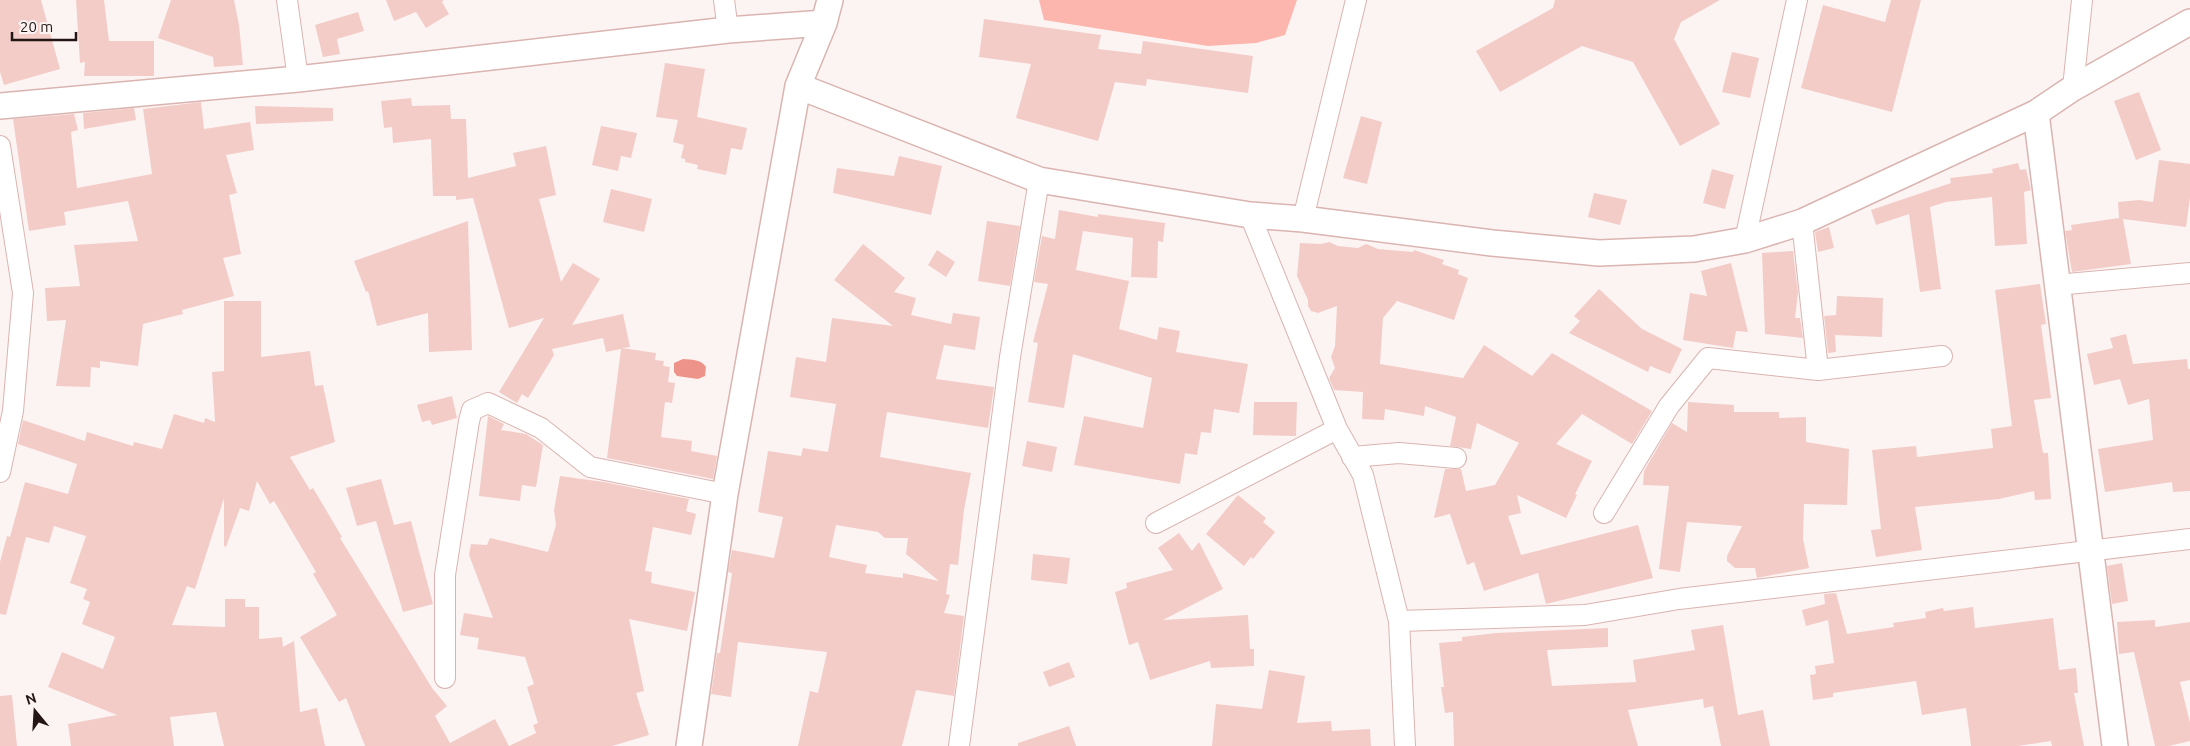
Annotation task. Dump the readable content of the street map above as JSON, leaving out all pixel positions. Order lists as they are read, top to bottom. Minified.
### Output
{"scale_bar":"20 m","north":"top"}
